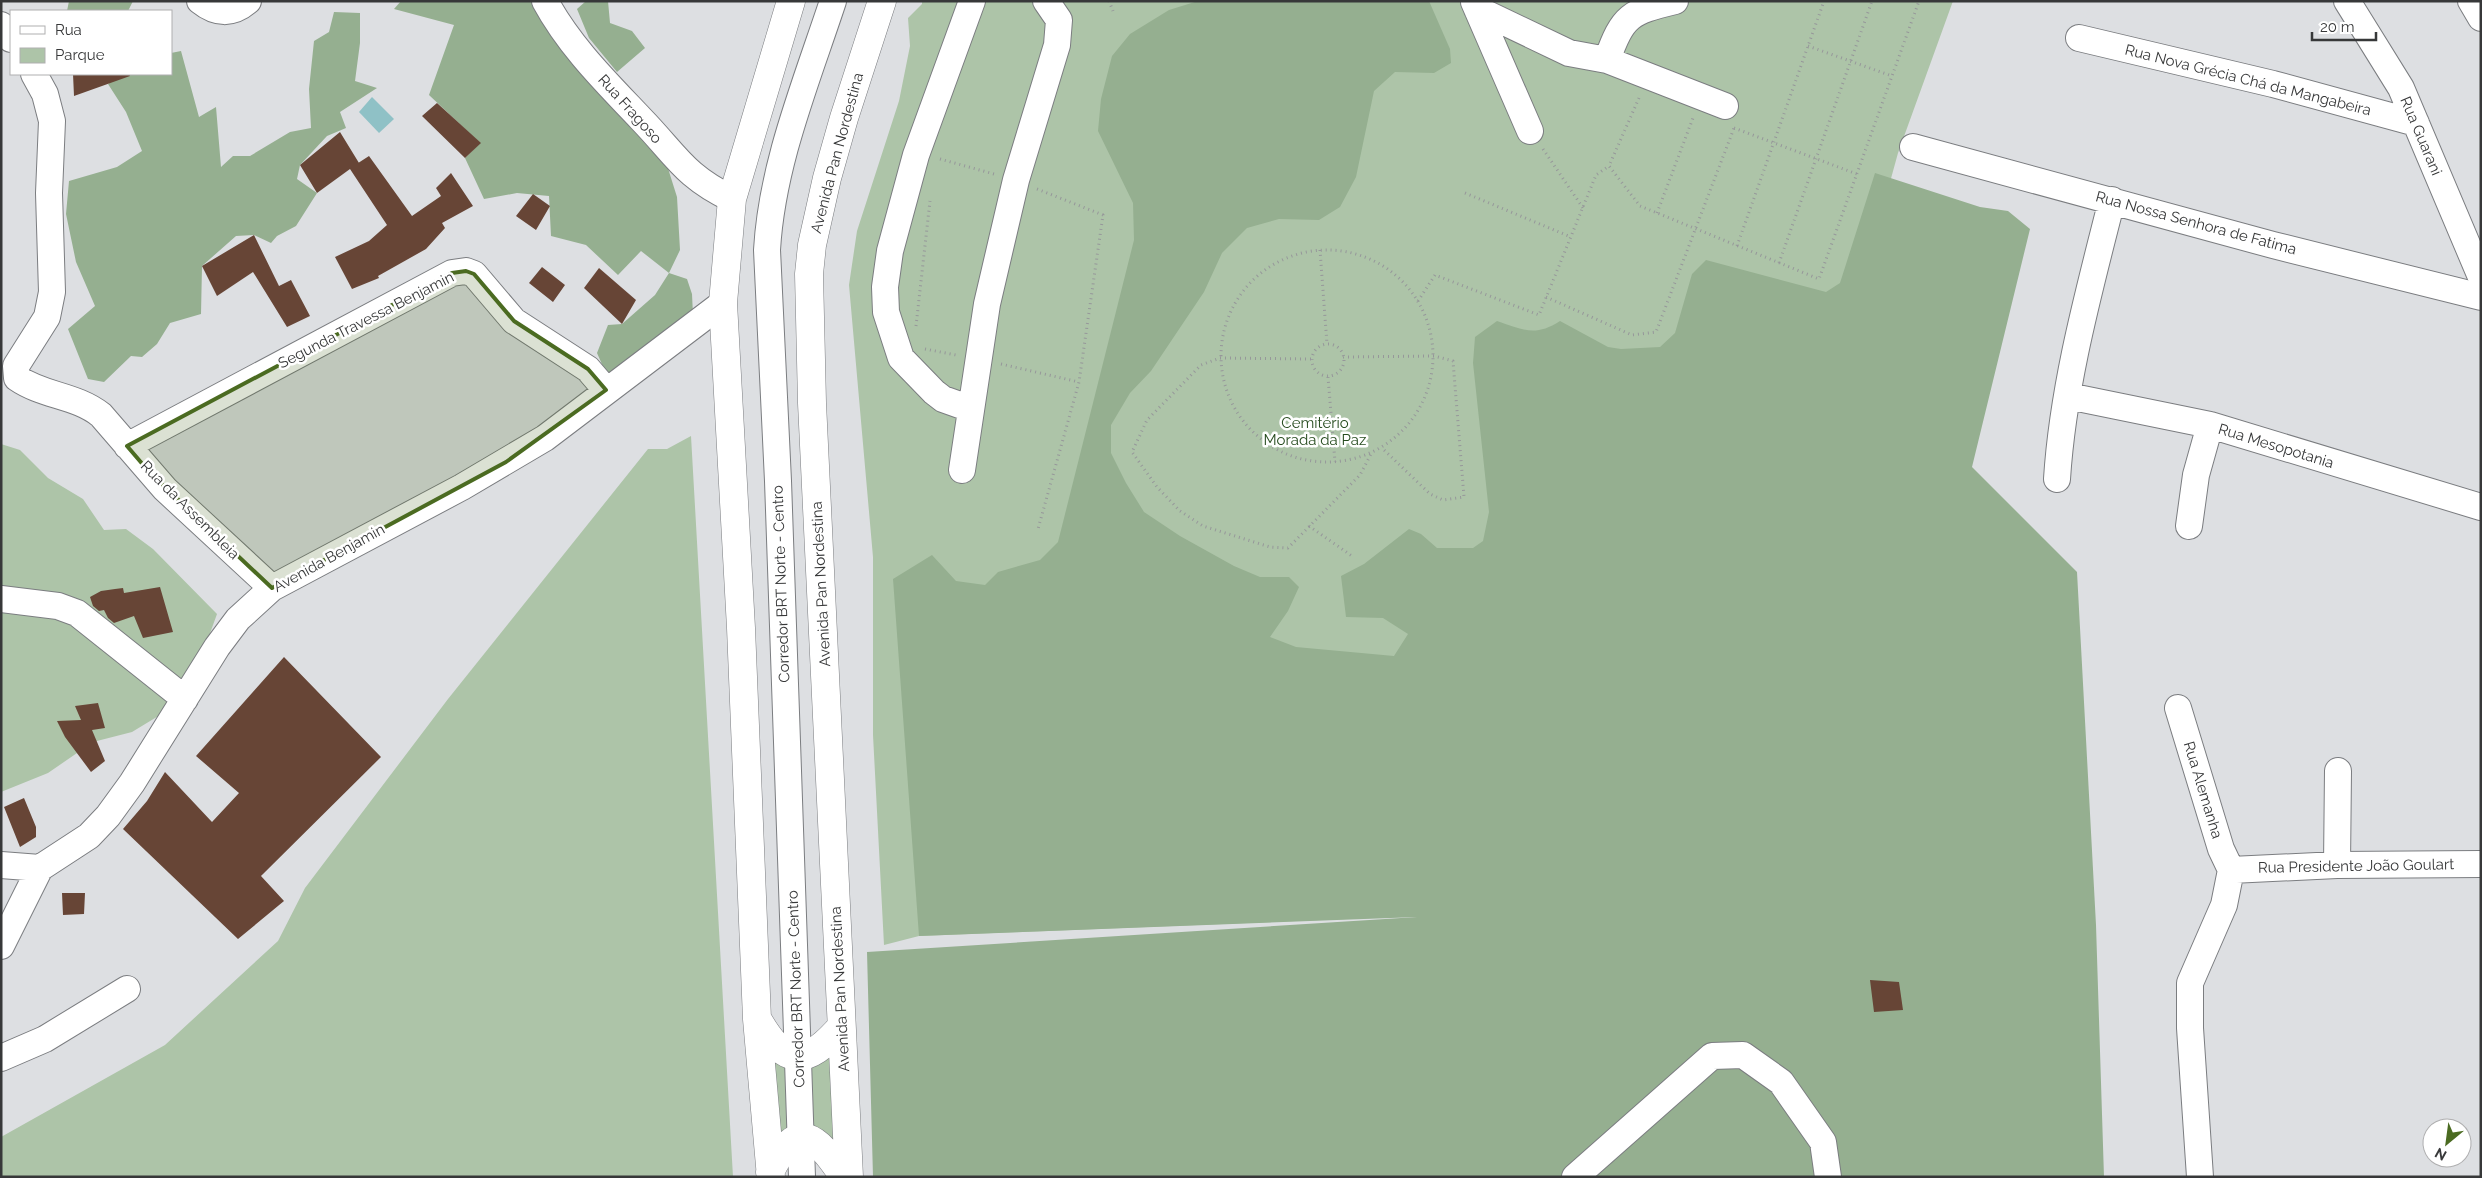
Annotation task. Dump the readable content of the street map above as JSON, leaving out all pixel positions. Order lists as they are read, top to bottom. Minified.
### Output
{"streets":{"highway":["Avenida Pan Nordestina"],"street":["Rua Nova Grécia Chá da Mangabeira","Rua Fragoso","Rua Guarani","Rua Nossa Senhora de Fatima","Segunda Travessa Benjamin","Rua Mesopotania","Rua da Assembleia","Avenida Benjamin","Corredor BRT Norte - Centro","Rua Alemanha","Rua Presidente João Goulart"]},"crossings":[["Rua Nova Grécia Chá da Mangabeira","Rua Guarani"],["Segunda Travessa Benjamin","Rua da Assembleia"],["Segunda Travessa Benjamin","Avenida Benjamin"],["Rua da Assembleia","Avenida Benjamin"],["Rua Alemanha","Rua Presidente João Goulart"]],"parks":["Cemitério Morada da Paz"],"legend":["Rua","Parque"],"scale_bar":"20 m","north":"bottom left"}
